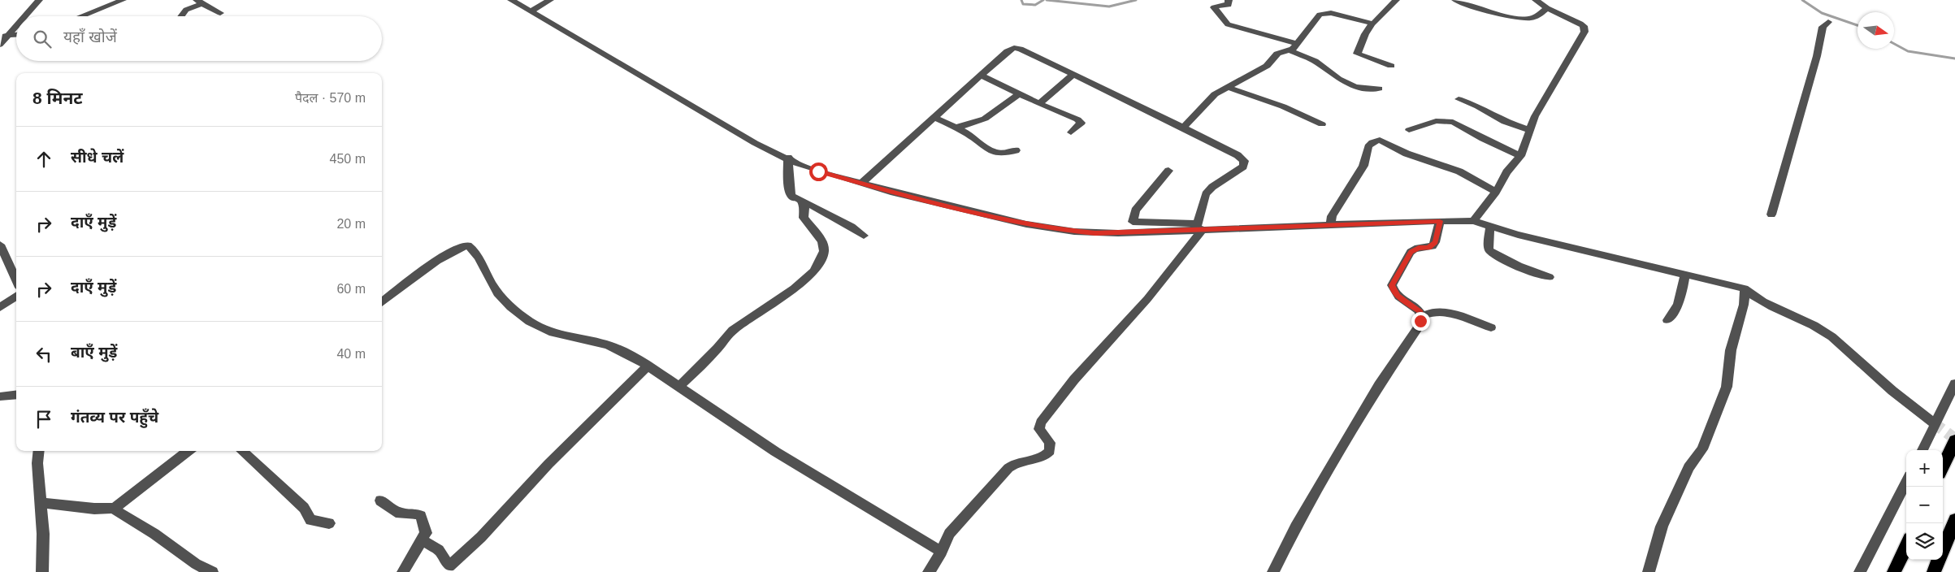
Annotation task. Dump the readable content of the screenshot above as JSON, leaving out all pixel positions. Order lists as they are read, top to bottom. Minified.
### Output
{"north":"right","page":{"search":"यहाँ खोजें","heading":["8 मिनट","पैदल · 570 m"],"list":[["सीधे चलें","450 m"],["दाएँ मुड़ें","20 m"],["दाएँ मुड़ें","60 m"],["बाएँ मुड़ें","40 m"],"गंतव्य पर पहुँचे"],"map_buttons":["+","−"]}}
